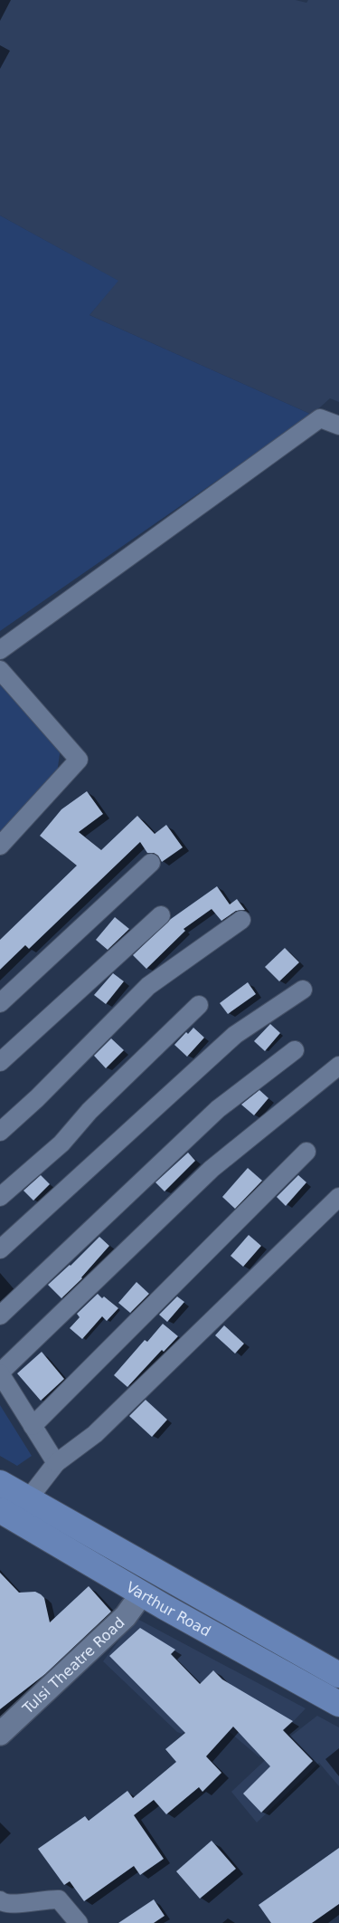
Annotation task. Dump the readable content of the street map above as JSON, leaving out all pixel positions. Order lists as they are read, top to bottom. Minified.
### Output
{"streets":{"main road":["Varthur Road"],"street":["Tulsi Theatre Road"]},"crossings":[["Varthur Road","Tulsi Theatre Road"]]}
